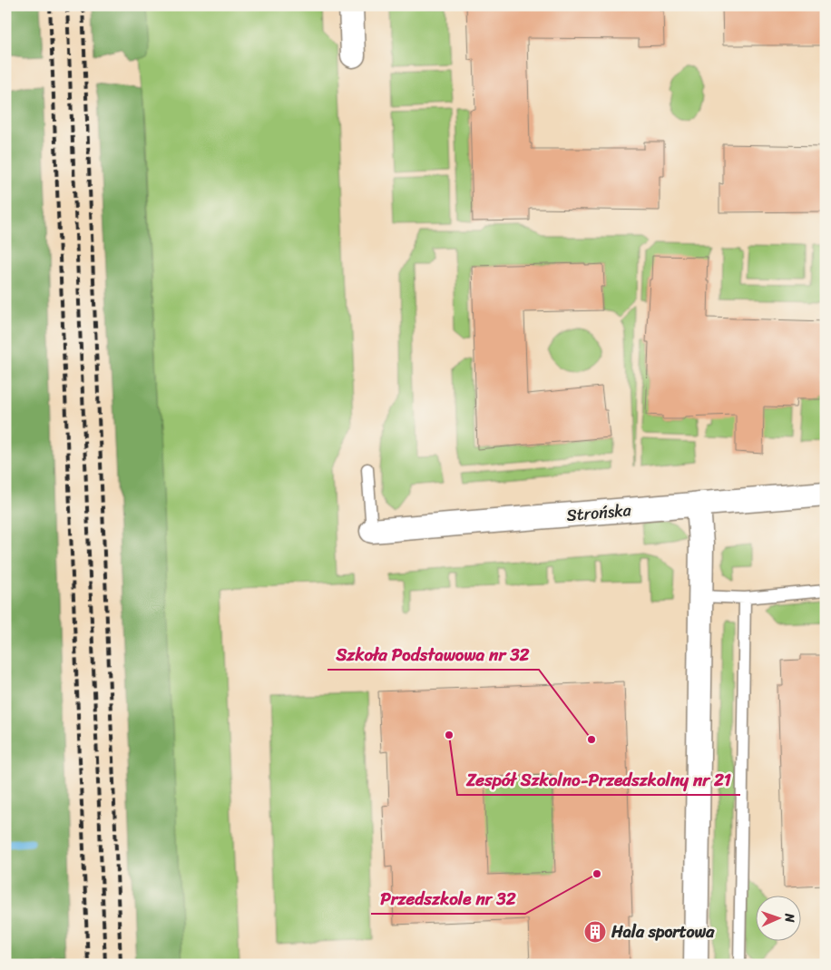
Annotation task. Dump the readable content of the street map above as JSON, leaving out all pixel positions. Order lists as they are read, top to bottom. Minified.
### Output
{"streets":{"street":["Strońska"]},"places":{"other":["Zespół Szkolno-Przedszkolny nr 21","Szkoła Podstawowa nr 32","Przedszkole nr 32"],"building":["Hala sportowa"]},"north":"right"}
